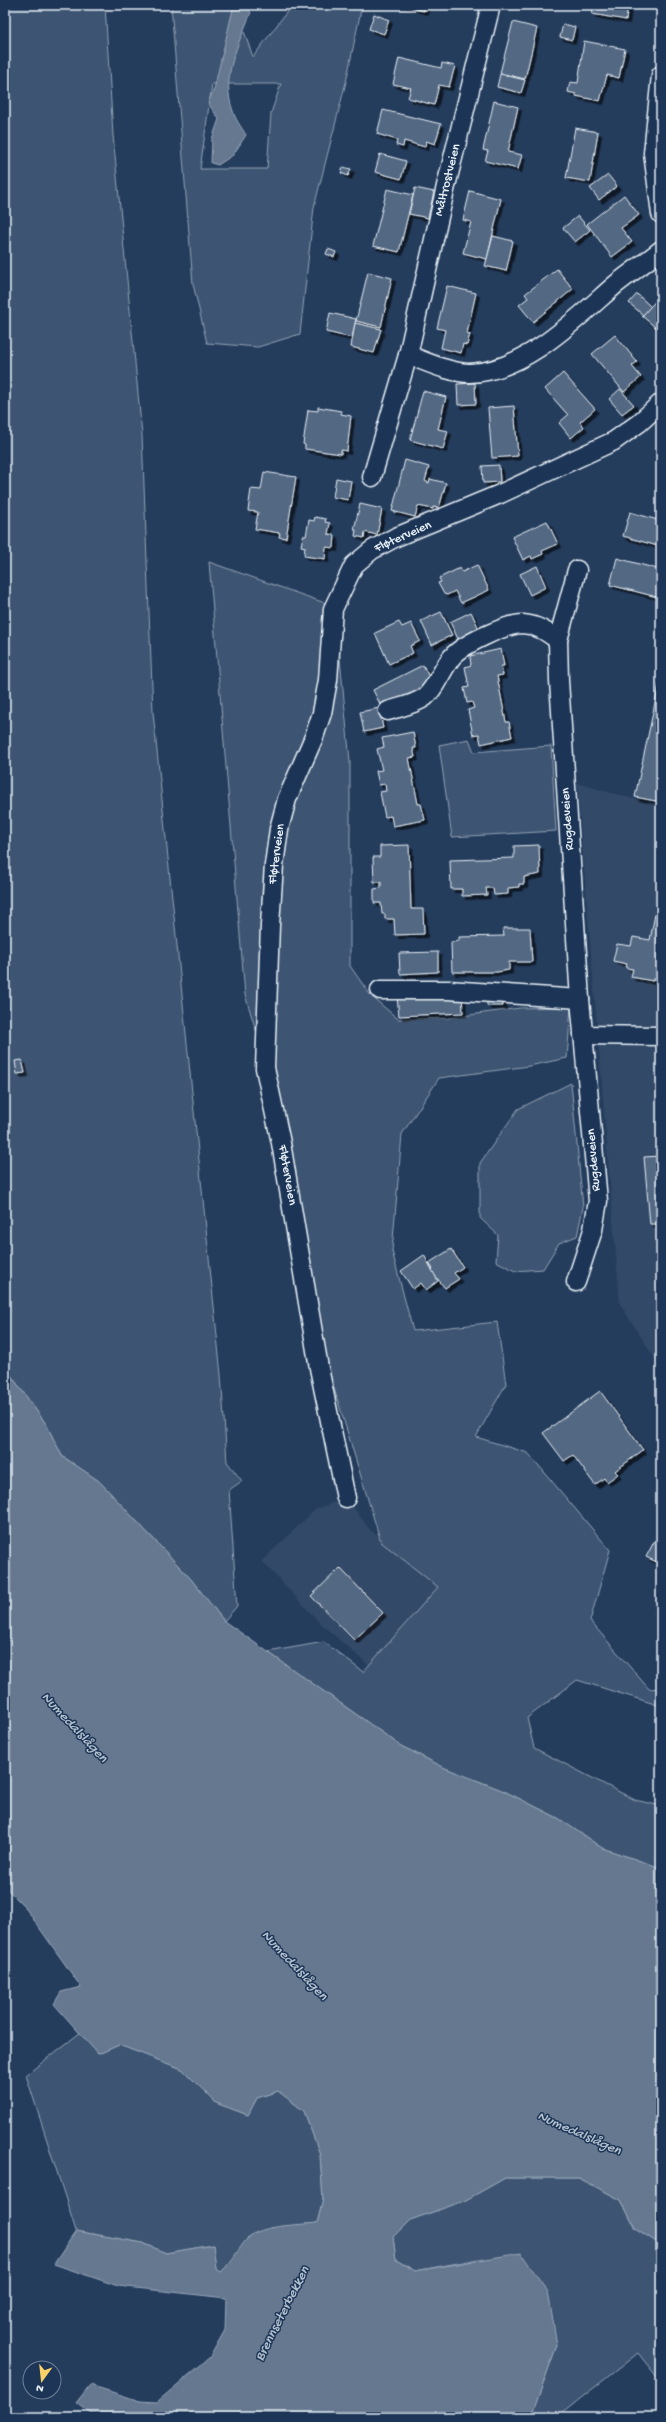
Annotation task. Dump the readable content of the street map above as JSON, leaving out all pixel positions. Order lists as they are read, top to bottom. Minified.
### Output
{"streets":{"street":["Måltrostveien","Fløterveien","Rugdeveien"]},"water":["Numedalslågen","Brennseterbekken"],"north":"bottom"}
